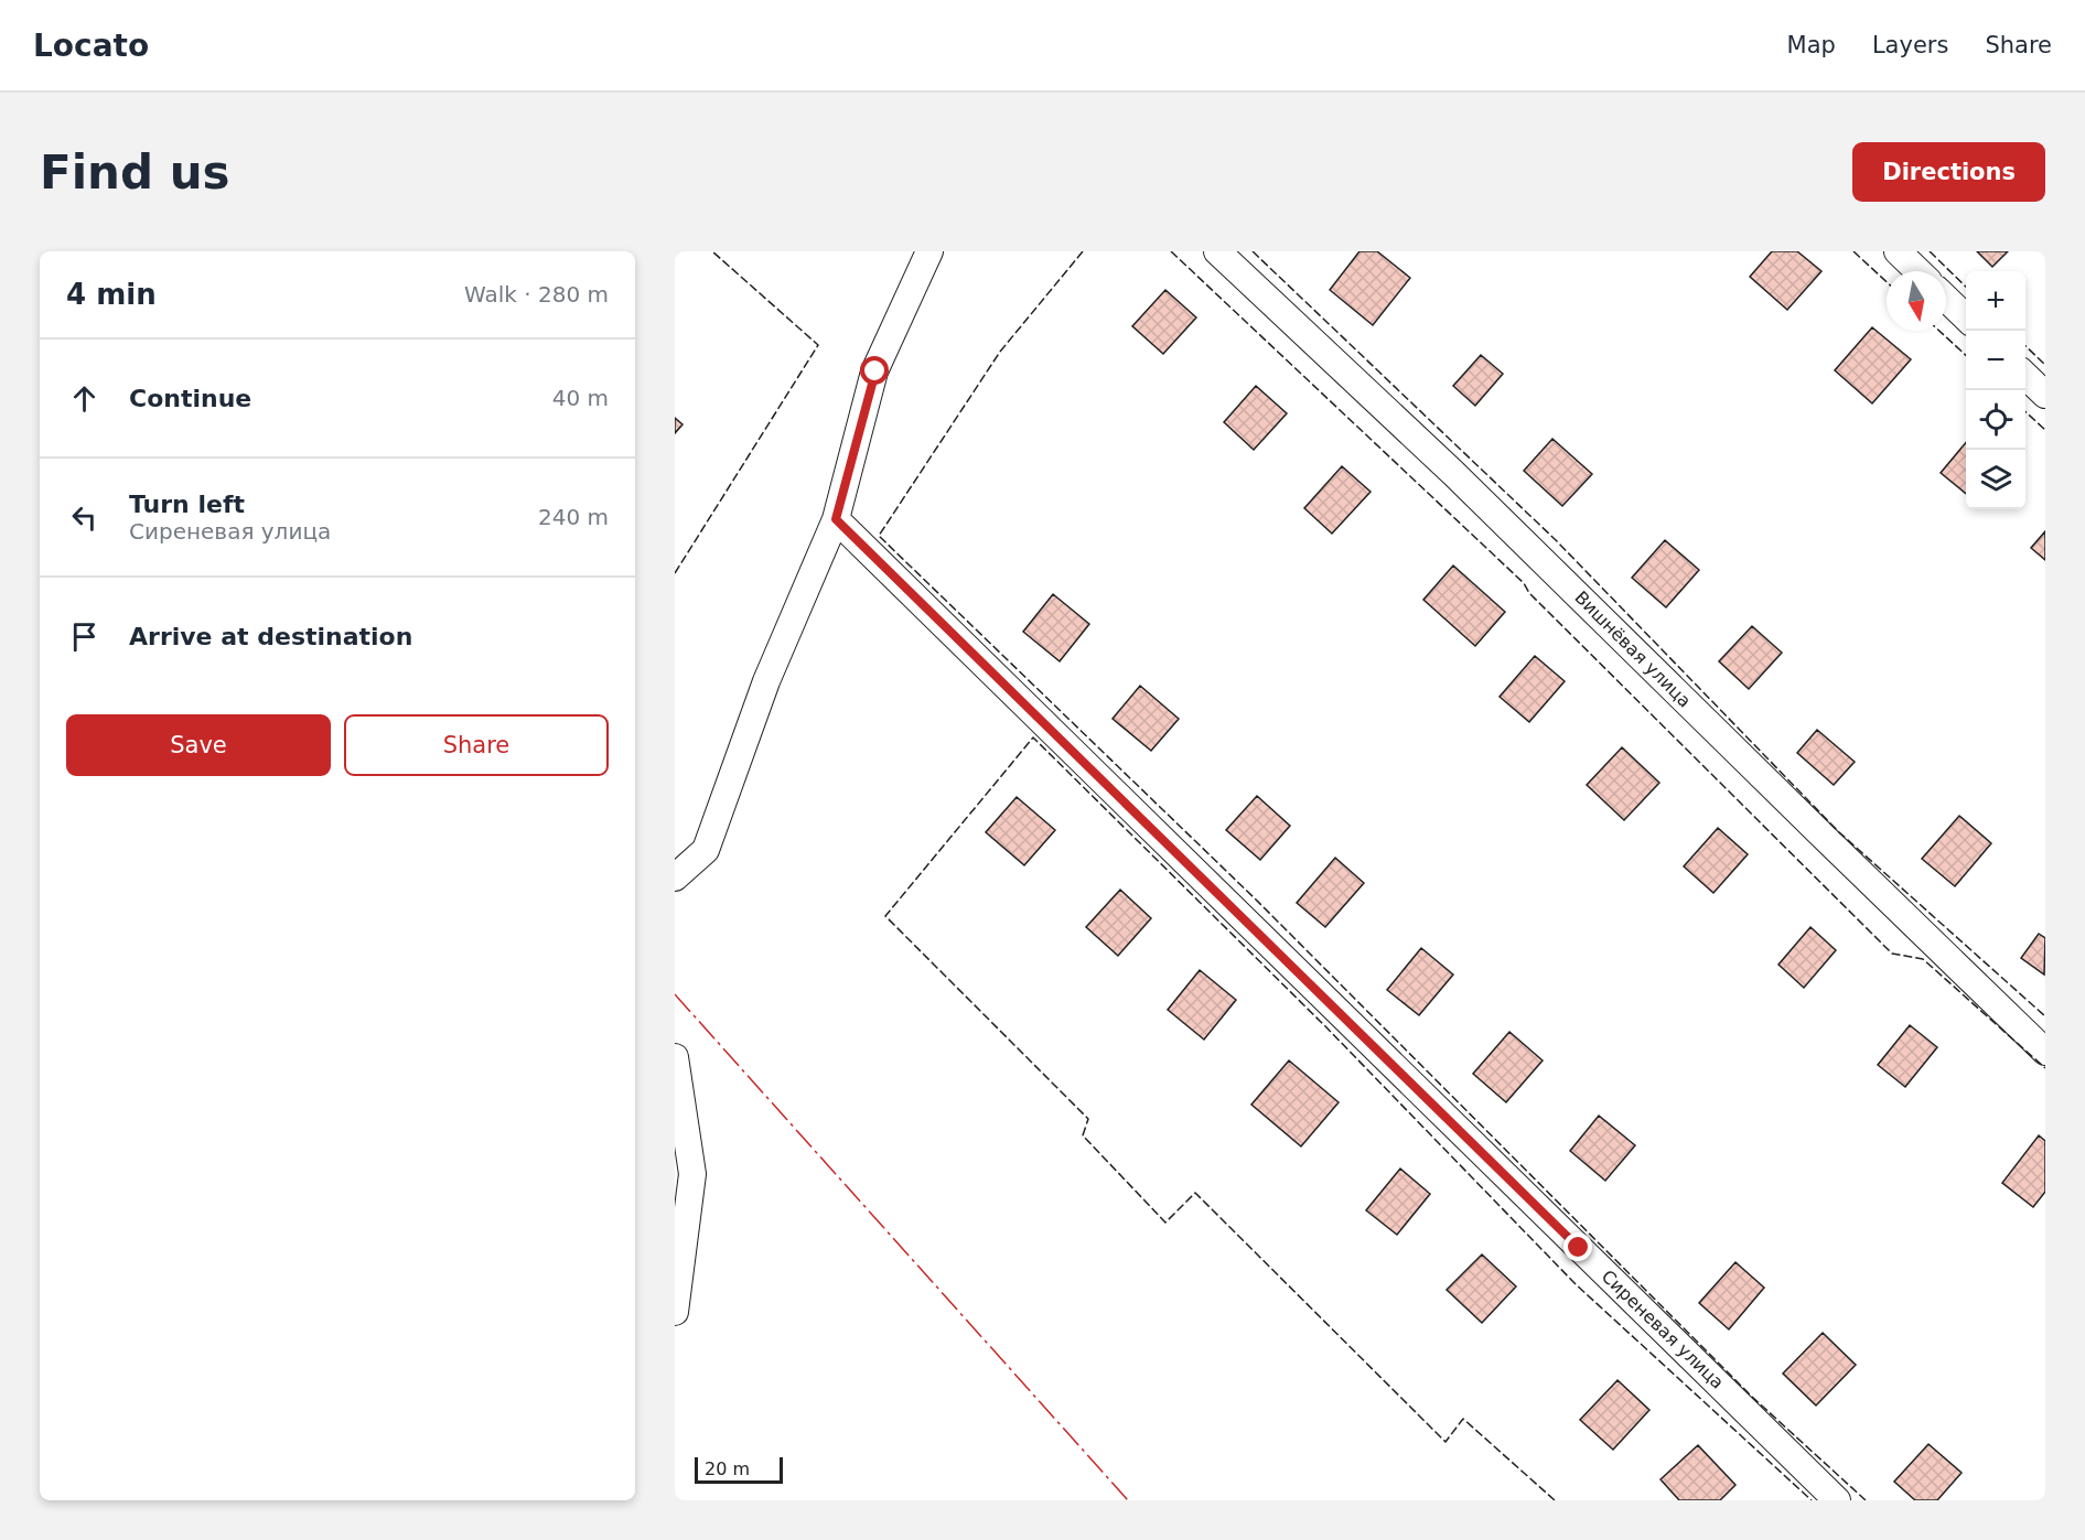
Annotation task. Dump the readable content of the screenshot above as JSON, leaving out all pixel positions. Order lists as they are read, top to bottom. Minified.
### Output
{"streets":{"street":["Вишнёвая улица","Сиреневая улица"]},"scale_bar":"20 m","north":"bottom","page":{"header":"Locato","nav":["Map","Layers","Share"],"buttons":["Directions",["Save","Share"]],"title":"Find us","heading":["4 min","Walk · 280 m"],"map_buttons":["+","−"],"list":[["Continue","40 m"],["Turn left","Сиреневая улица","240 m"],"Arrive at destination"],"scale":"20 m"}}
